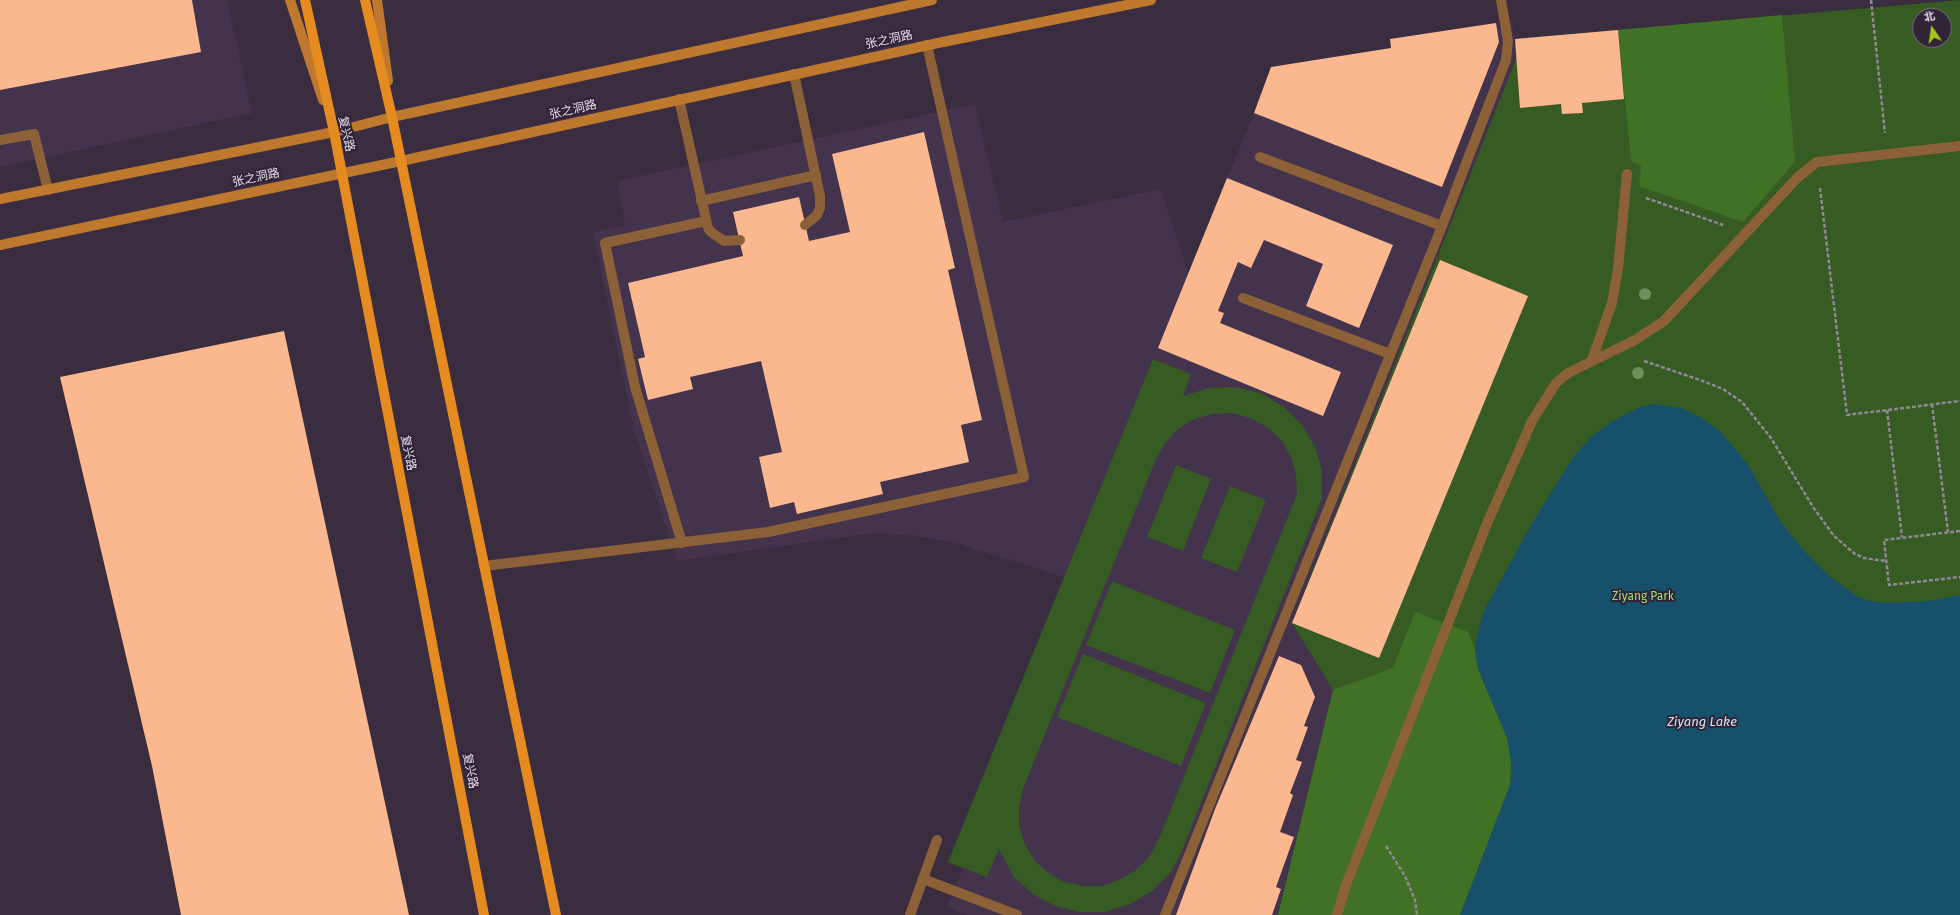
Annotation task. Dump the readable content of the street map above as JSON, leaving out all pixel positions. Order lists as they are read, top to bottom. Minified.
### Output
{"streets":{"main road":["张之洞路","复兴路"]},"crossings":[["张之洞路","复兴路"]],"water":["Ziyang Lake"],"parks":["Ziyang Park"],"north":"top"}
